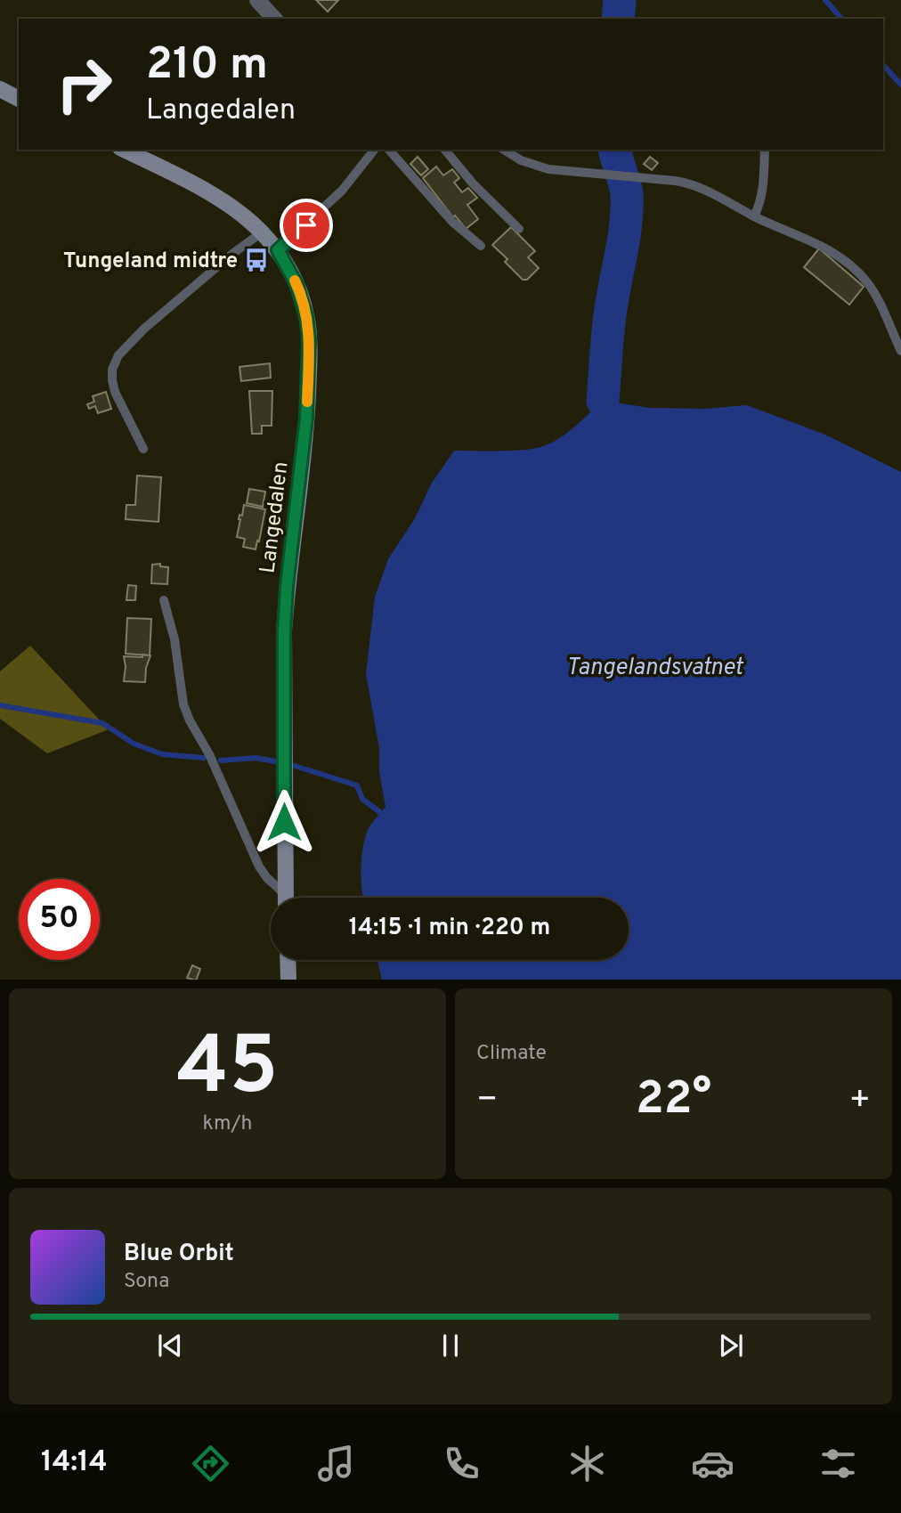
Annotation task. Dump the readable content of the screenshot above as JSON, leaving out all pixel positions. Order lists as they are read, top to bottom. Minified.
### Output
{"streets":{"main road":["Langedalen"]},"water":["Tangelandsvatnet"],"places":{"bus stop":["Tungeland midtre"]},"page":{"turn":["210 m","Langedalen"],"limit":"50","trip":"14:15 · 1 min · 220 m","tile":[["45","km/h"],"Climate"],"heat":["−","22°","+"],"song":["Blue Orbit","Sona"],"tabs":"14:14"}}
